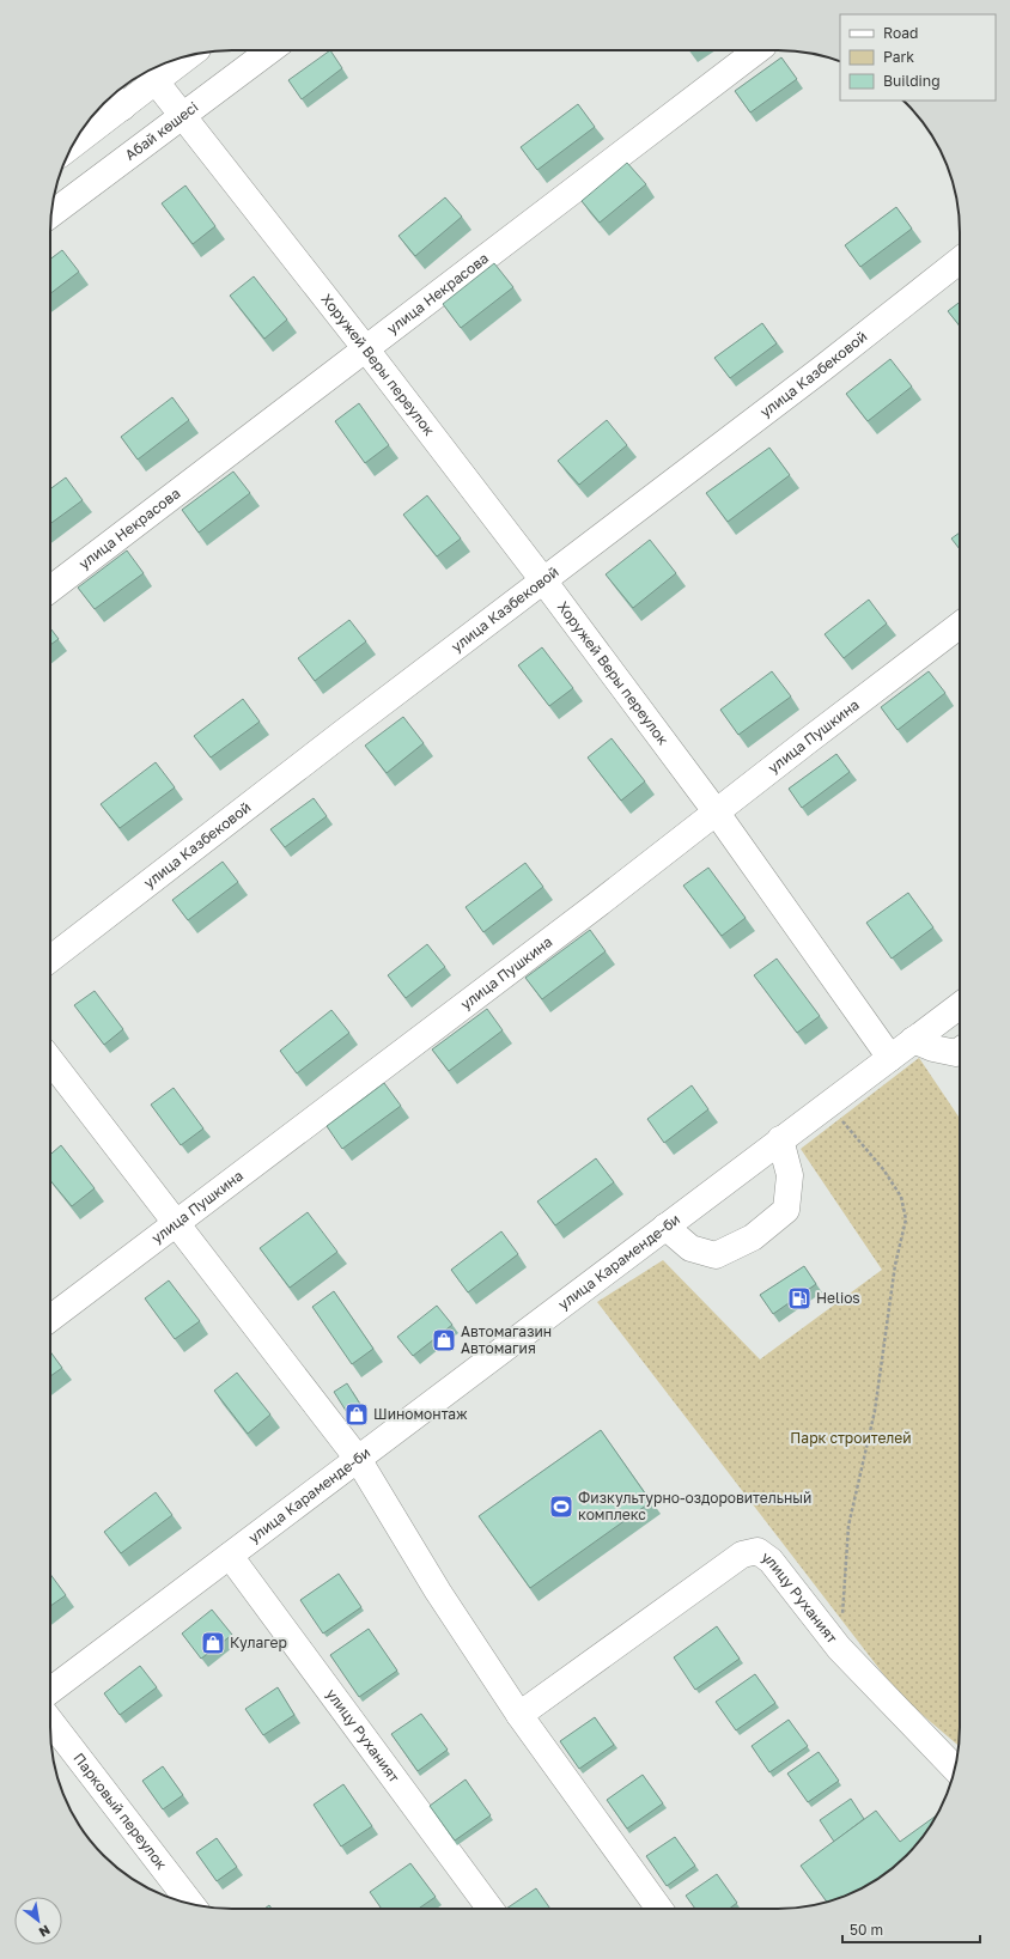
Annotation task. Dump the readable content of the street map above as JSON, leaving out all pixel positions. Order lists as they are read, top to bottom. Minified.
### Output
{"streets":{"street":["Абай көшесі","улица Некрасова","Хоружей Веры переулок","улица Казбековой","улица Пушкина","улица Караменде-би","улицу Руханият","Парковый переулок"]},"crossings":[["Абай көшесі","Хоружей Веры переулок"],["улица Некрасова","Хоружей Веры переулок"],["Хоружей Веры переулок","улица Казбековой"],["Хоружей Веры переулок","улица Пушкина"],["Хоружей Веры переулок","улица Караменде-би"],["улица Караменде-би","улицу Руханият"]],"parks":["Парк строителей"],"places":{"fuel station":["Helios"],"shop":["Автомагазин Автомагия","Шиномонтаж","Кулагер"],"sports":["Физкультурно-оздоровительный комплекс"]},"legend":["Road","Park","Building"],"scale_bar":"50 m","north":"bottom right"}
